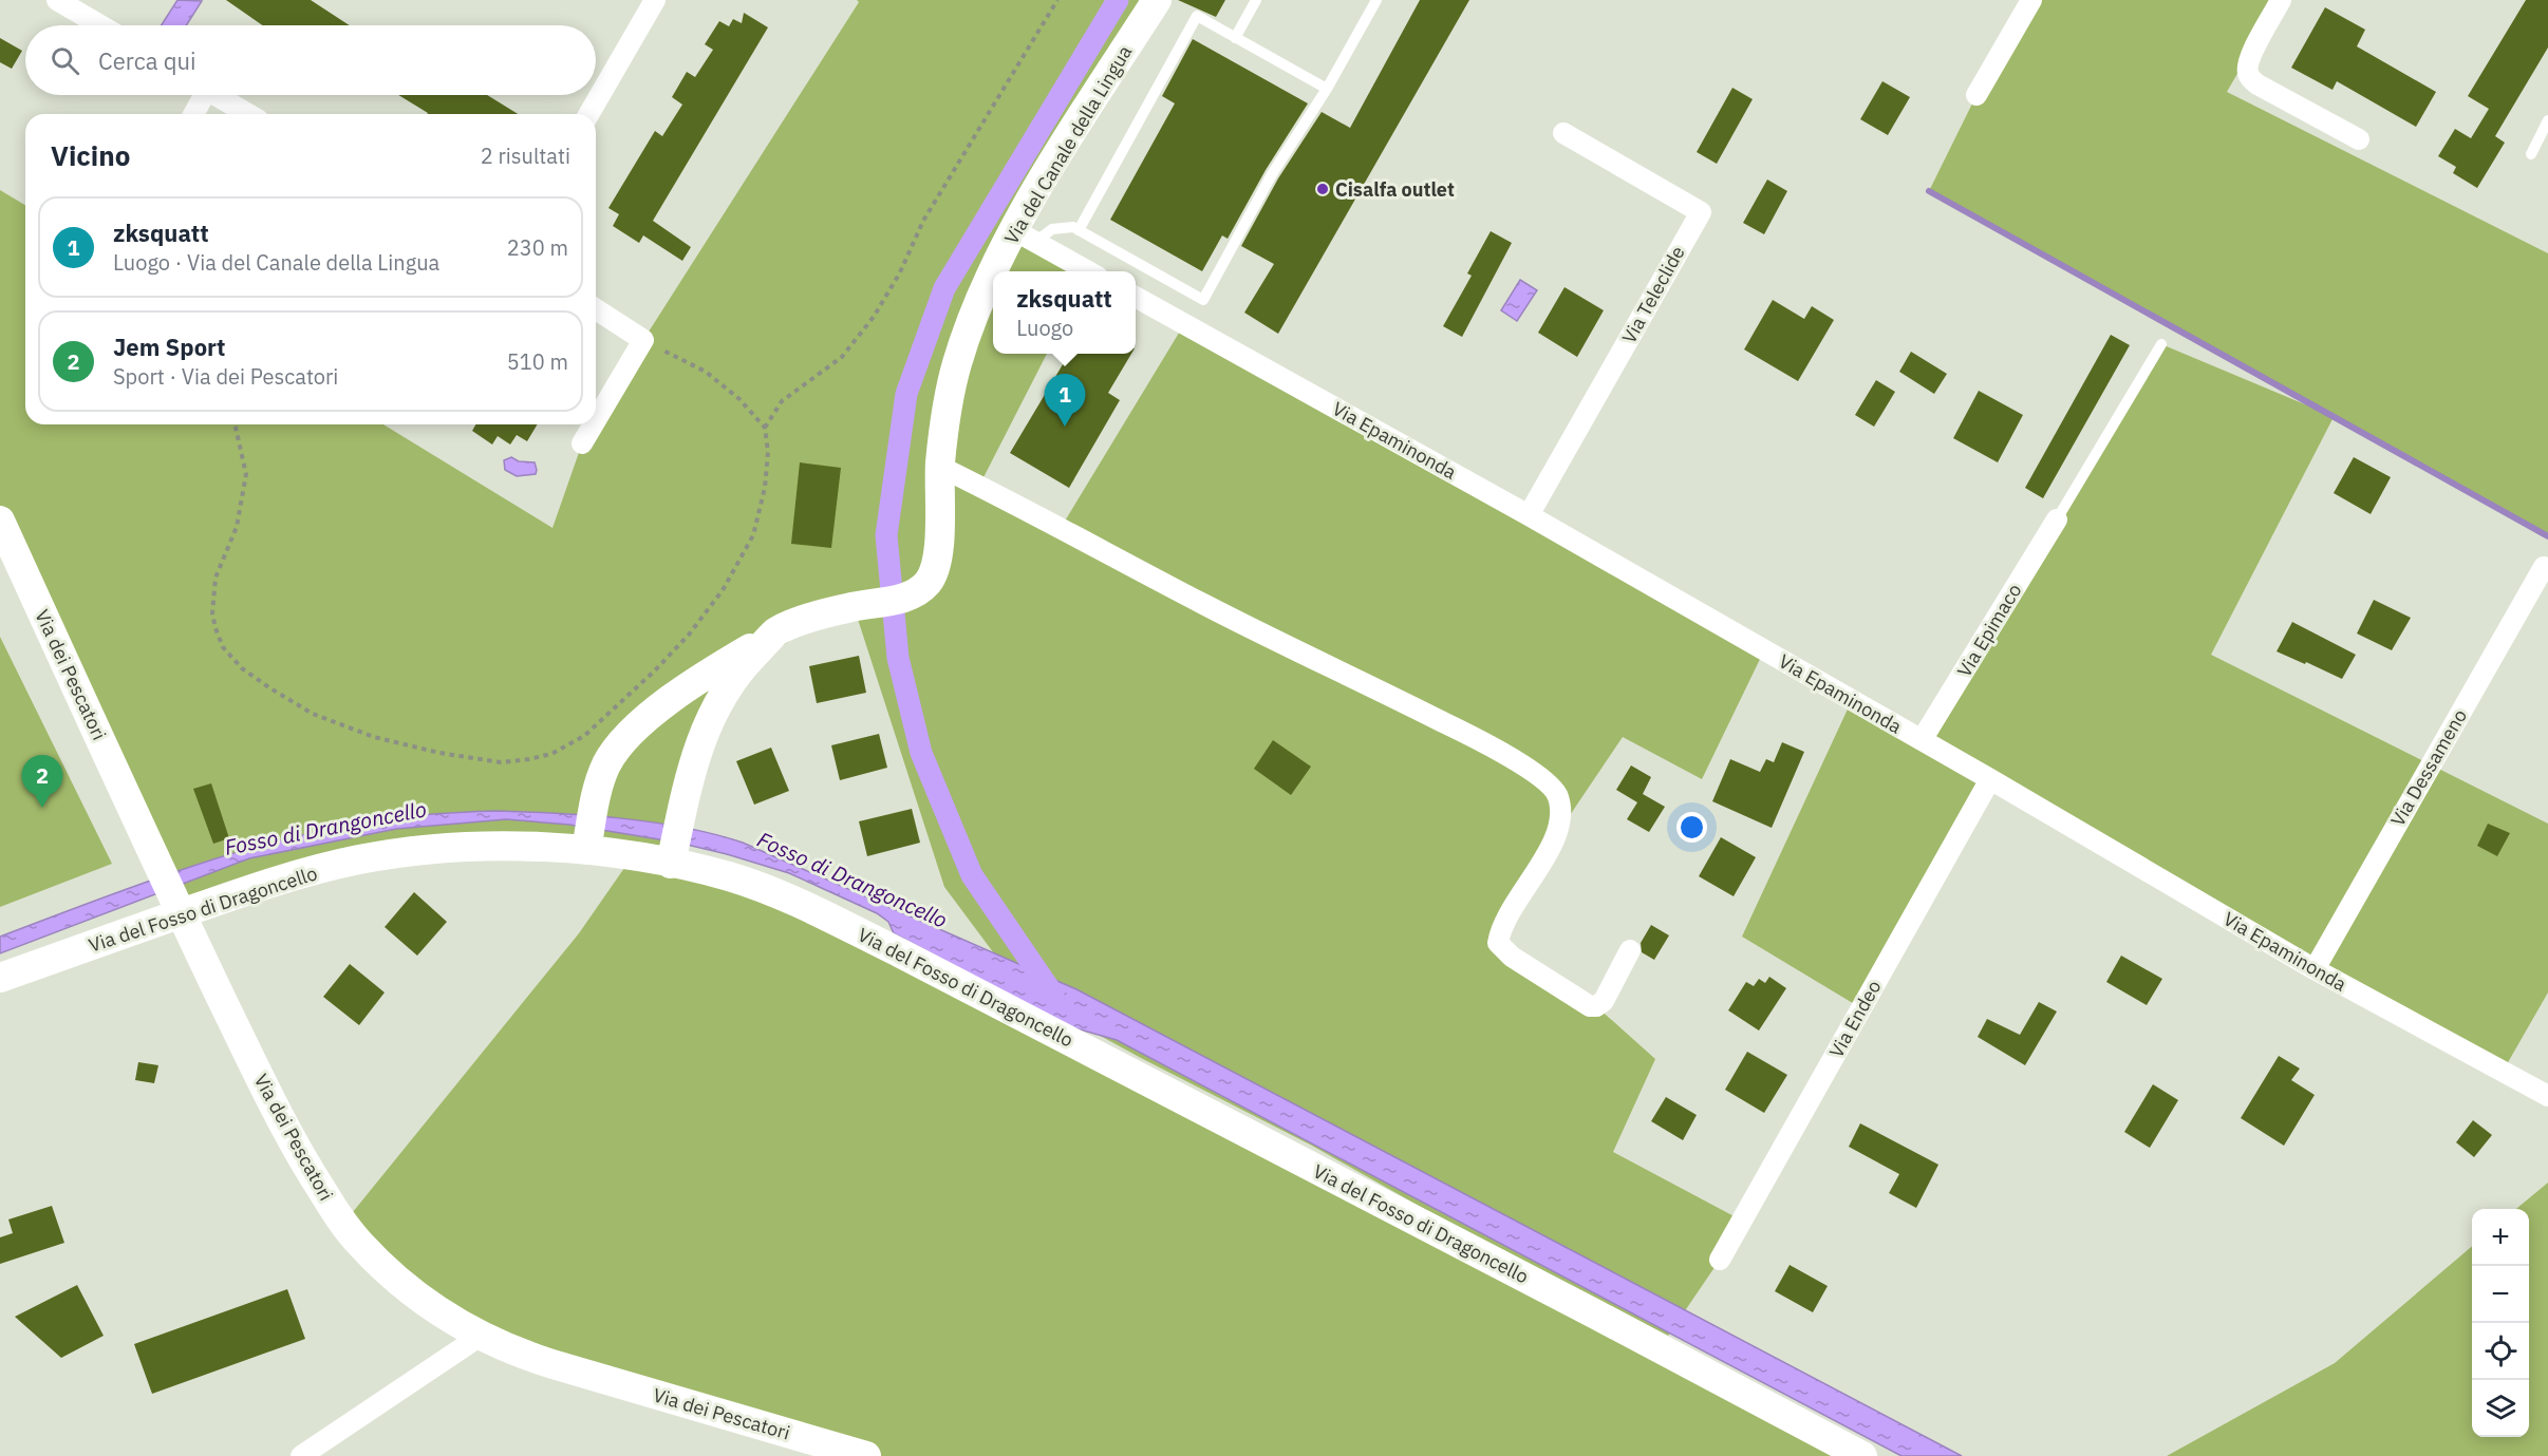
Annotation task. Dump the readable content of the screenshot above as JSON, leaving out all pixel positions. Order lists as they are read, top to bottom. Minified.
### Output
{"streets":{"street":["Via del Canale della Lingua","Via Teleclide","Via Epaminonda","Via Epimaco","Via dei Pescatori","Via Dessameno","Via del Fosso di Dragoncello","Via Endeo"]},"crossings":[["Via del Canale della Lingua","Via del Fosso di Dragoncello"],["Via Teleclide","Via Epaminonda"],["Via Epaminonda","Via Epimaco"],["Via Epaminonda","Via Dessameno"],["Via Epaminonda","Via Endeo"],["Via dei Pescatori","Via del Fosso di Dragoncello"]],"water":["Fosso di Drangoncello"],"places":["Cisalfa outlet"],"page":{"search":"Cerca qui","heading":["Vicino","2 risultati"],"list":[{"mark":"1","name":"zksquatt","note":"Luogo · Via del Canale della Lingua","value":"230 m"},{"mark":"2","name":"Jem Sport","note":"Sport · Via dei Pescatori","value":"510 m"}],"popup":["zksquatt","Luogo"],"pins":["1","2"],"map_buttons":["+","−"]}}
